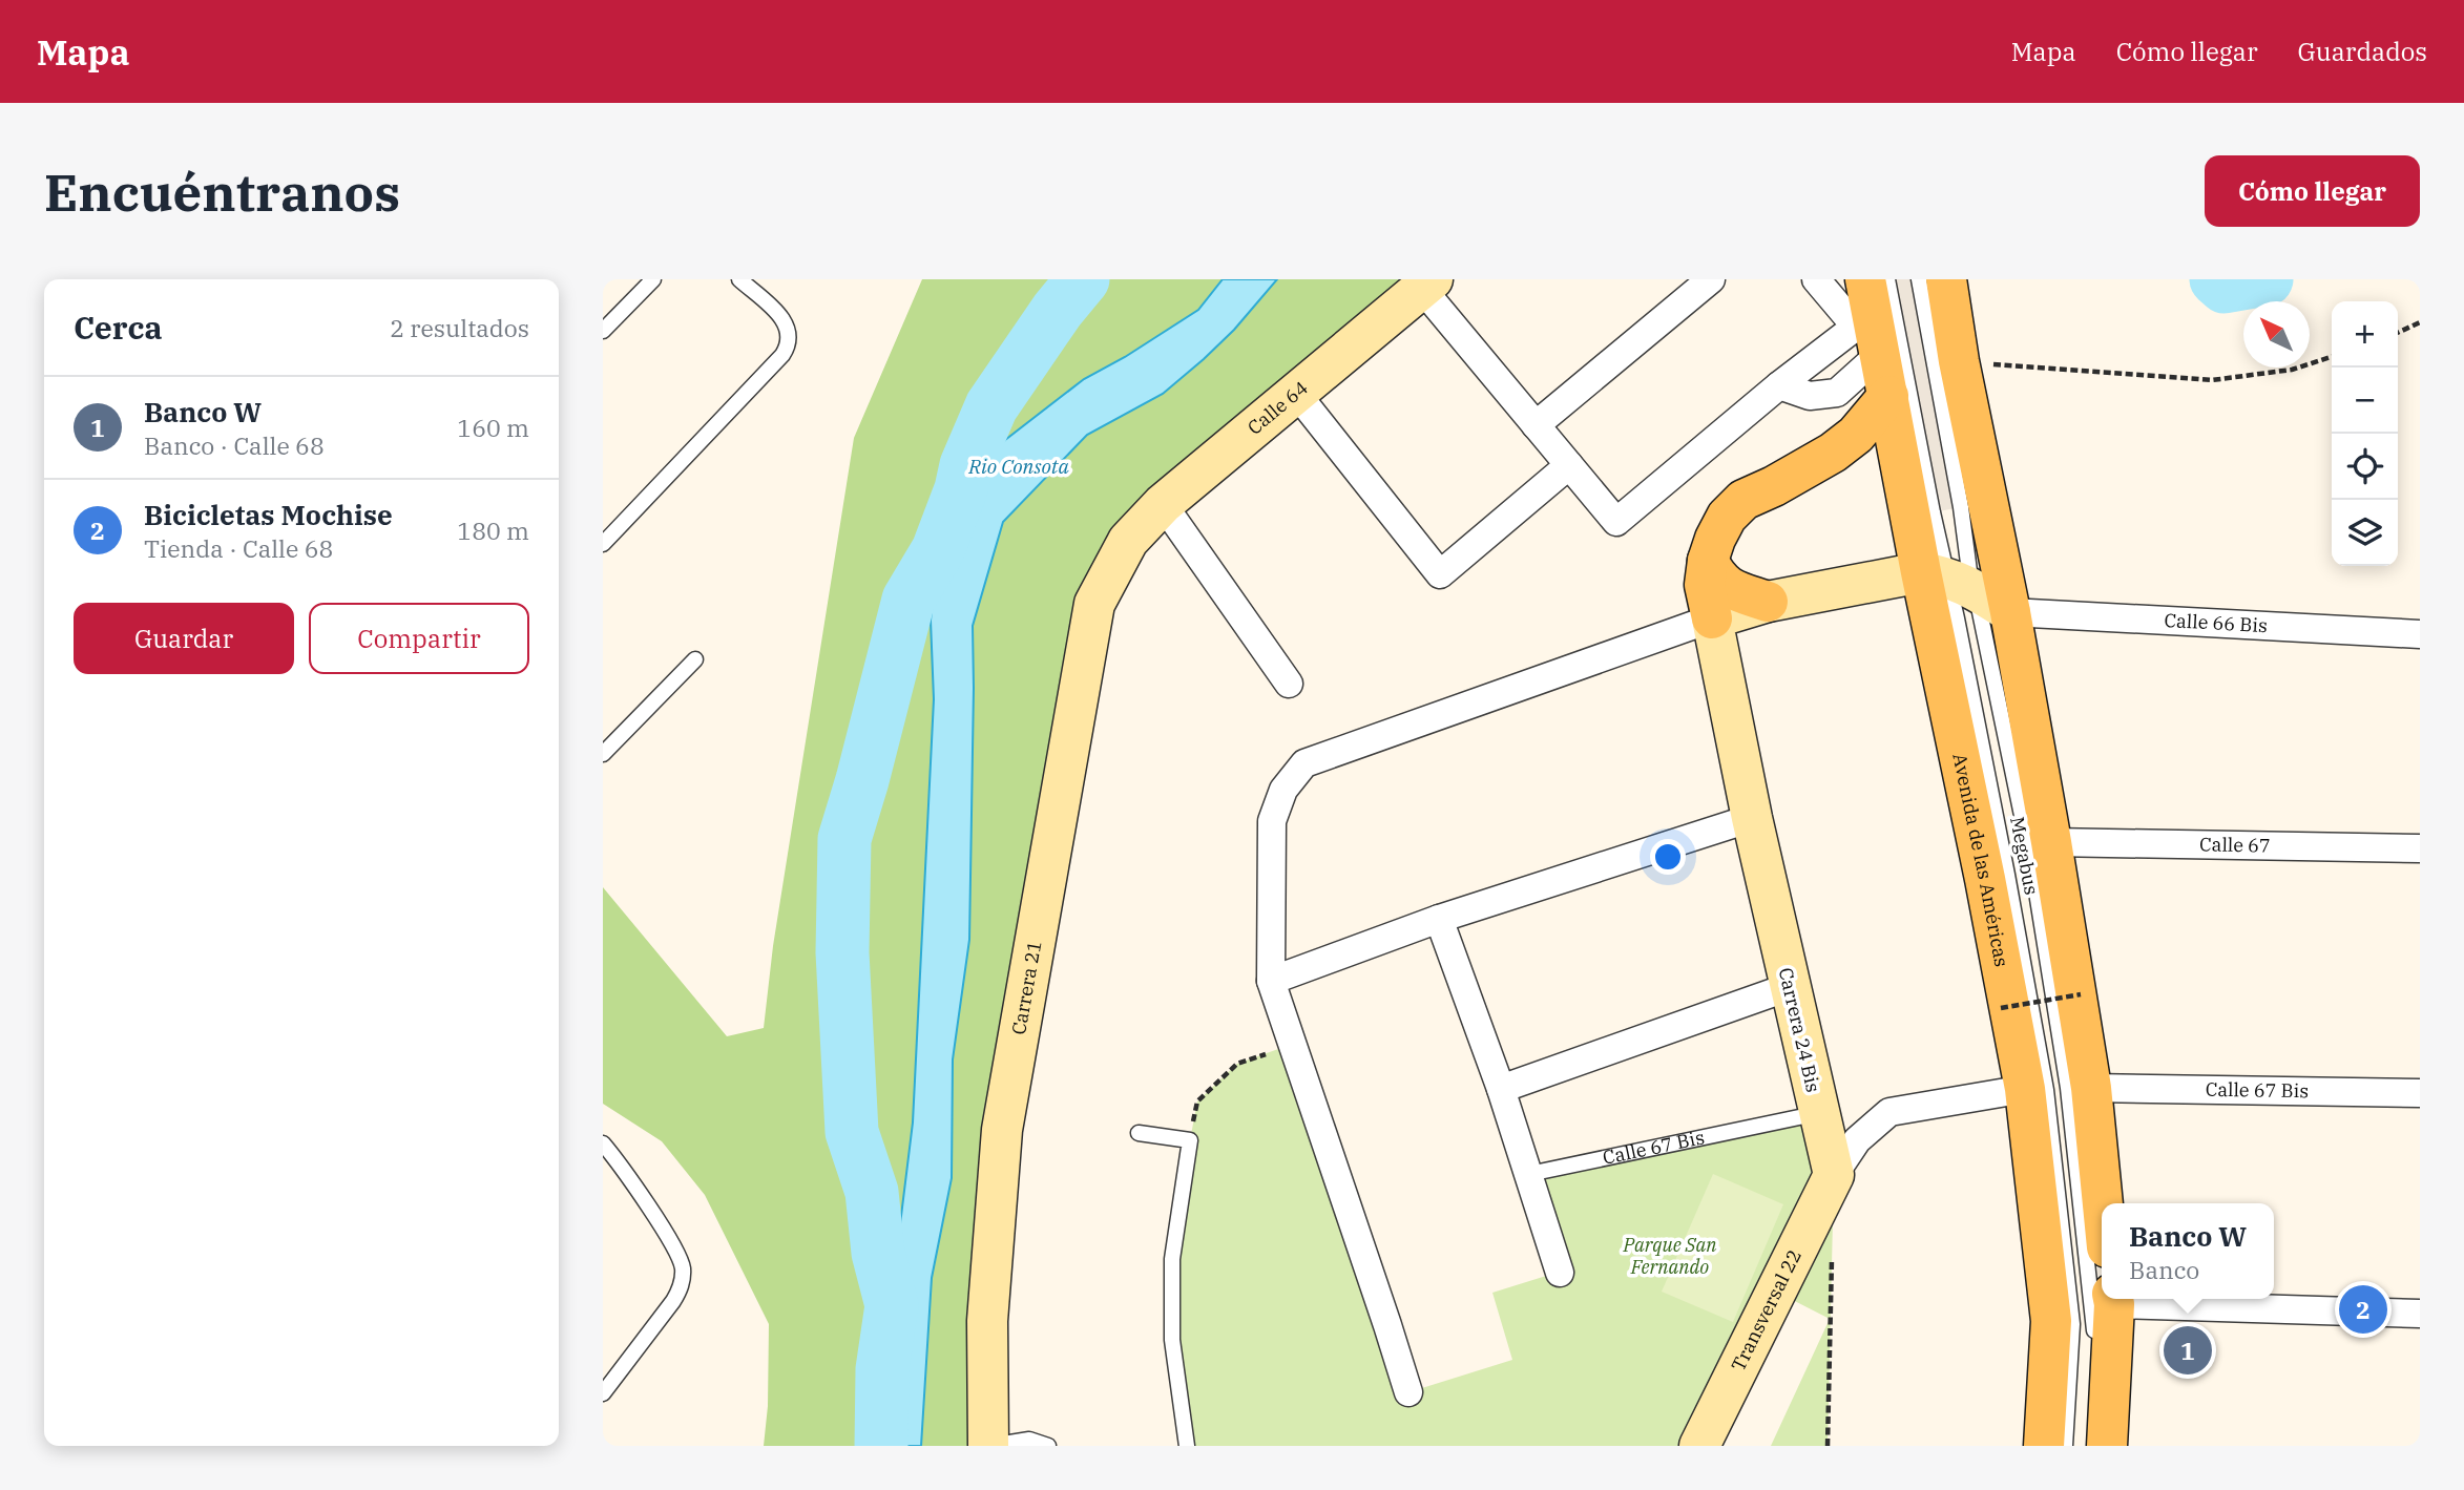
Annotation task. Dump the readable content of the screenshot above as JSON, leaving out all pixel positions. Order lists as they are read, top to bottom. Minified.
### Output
{"streets":{"main road":["Avenida de las Américas"],"street":["Calle 64","Calle 66 Bis","Calle 67","Carrera 21","Carrera 24 Bis","Calle 67 Bis","Transversal 22"],"lane":["Megabus"]},"crossings":[["Calle 64","Carrera 21"],["Megabus","Avenida de las Américas"],["Carrera 24 Bis","Calle 67 Bis"],["Carrera 24 Bis","Transversal 22"]],"water":["Rio Consota"],"parks":["Parque San Fernando"],"north":"top left","page":{"header":"Mapa","nav":["Mapa","Cómo llegar","Guardados"],"buttons":["Cómo llegar",["Guardar","Compartir"]],"title":"Encuéntranos","heading":["Cerca","2 resultados"],"map_buttons":["+","−"],"list":[{"mark":"1","name":"Banco W","note":"Banco · Calle 68","value":"160 m"},{"mark":"2","name":"Bicicletas Mochise","note":"Tienda · Calle 68","value":"180 m"}],"popup":["Banco W","Banco"],"pins":["2","1"]}}
